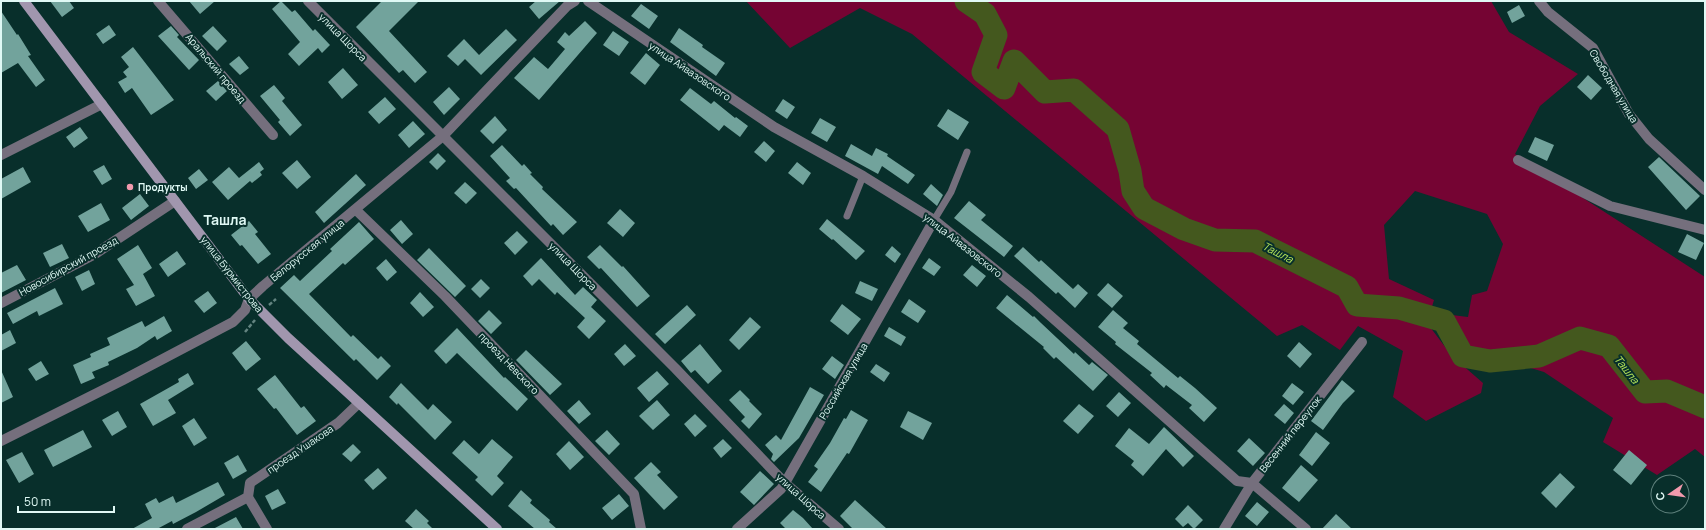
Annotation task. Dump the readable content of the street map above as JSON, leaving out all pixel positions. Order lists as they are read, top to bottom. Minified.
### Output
{"streets":{"street":["улица Щорса","Аральский проезд","улица Айвазовского","Свободная улица","Белорусская улица","Новосибирский проезд","улица Бурмистрова","проезд Невского","Российская улица","Весенний переулок","проезд Ушакова"]},"crossings":[["улица Щорса","Белорусская улица"],["улица Щорса","Российская улица"],["улица Айвазовского","Российская улица"],["улица Айвазовского","Весенний переулок"],["Белорусская улица","улица Бурмистрова"],["Белорусская улица","проезд Невского"],["Новосибирский проезд","улица Бурмистрова"],["улица Бурмистрова","проезд Ушакова"]],"districts":["Ташла"],"water":["Ташла"],"places":["Продукты"],"scale_bar":"50 m","north":"left"}
